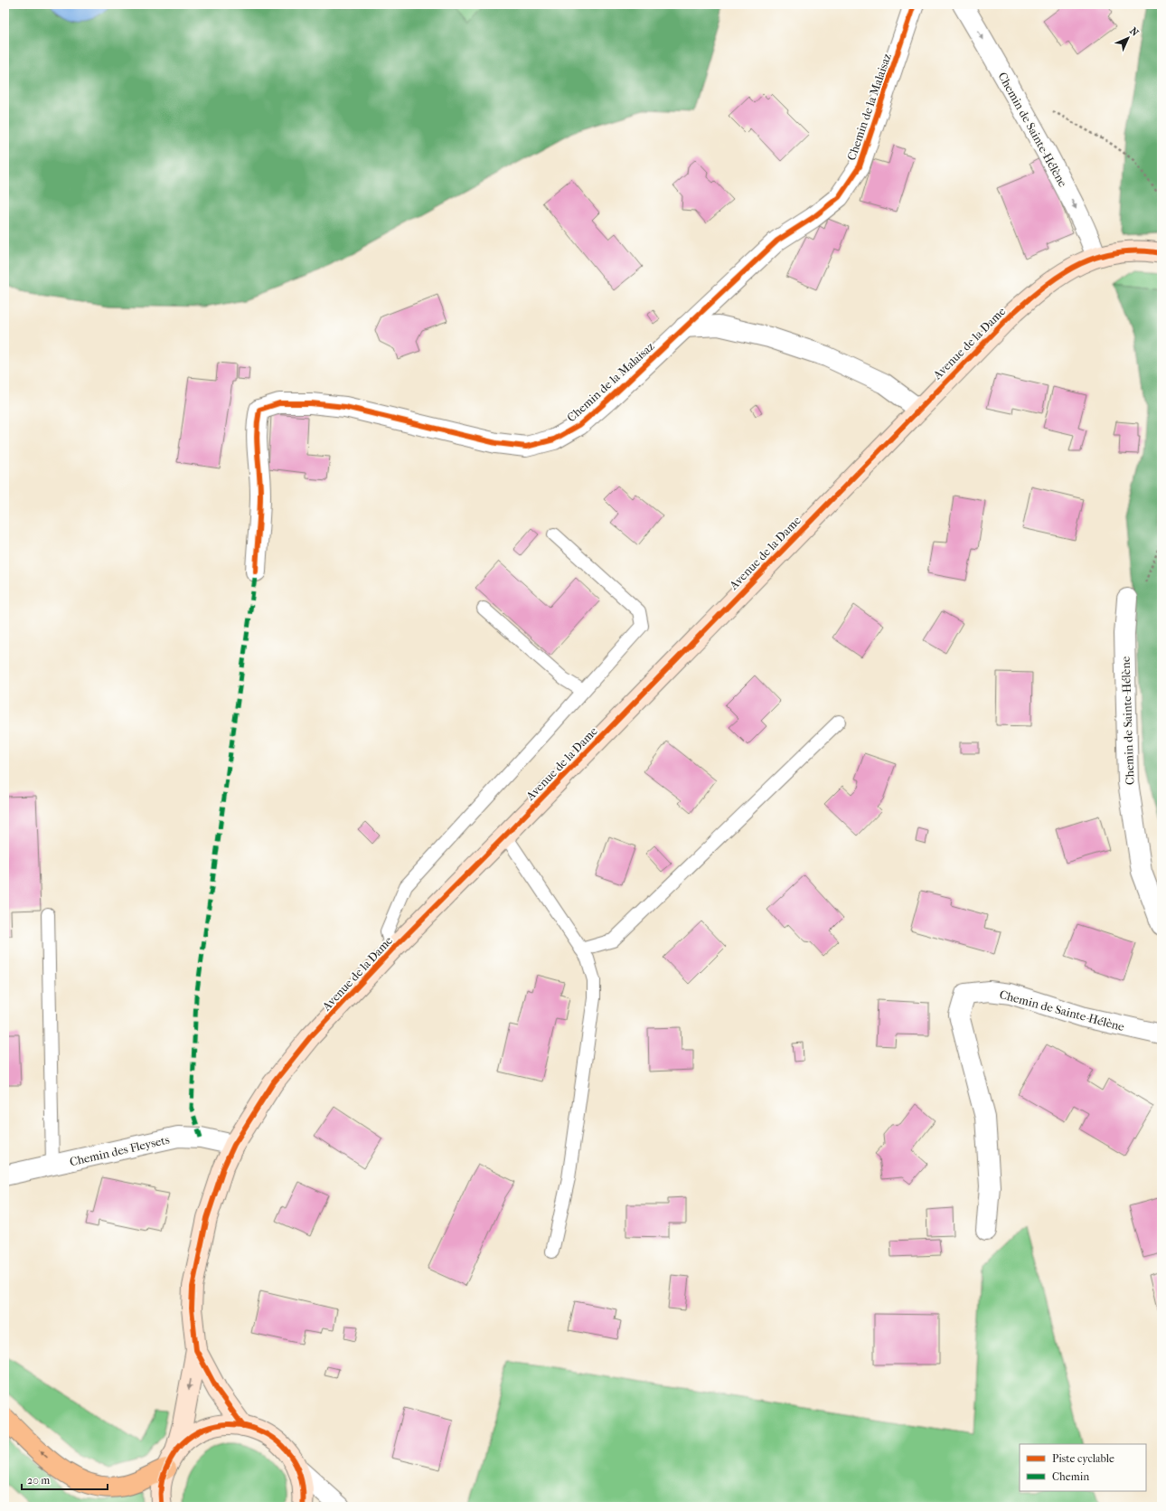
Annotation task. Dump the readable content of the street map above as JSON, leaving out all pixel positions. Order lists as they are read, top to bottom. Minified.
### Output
{"streets":{"main road":["Avenue de la Dame"],"street":["Chemin de la Malaisaz","Chemin de Sainte-Hélène","Chemin des Fleysets"]},"crossings":[["Chemin de Sainte-Hélène","Avenue de la Dame"],["Avenue de la Dame","Chemin des Fleysets"]],"legend":["Piste cyclable","Chemin"],"scale_bar":"20 m","north":"top right"}
